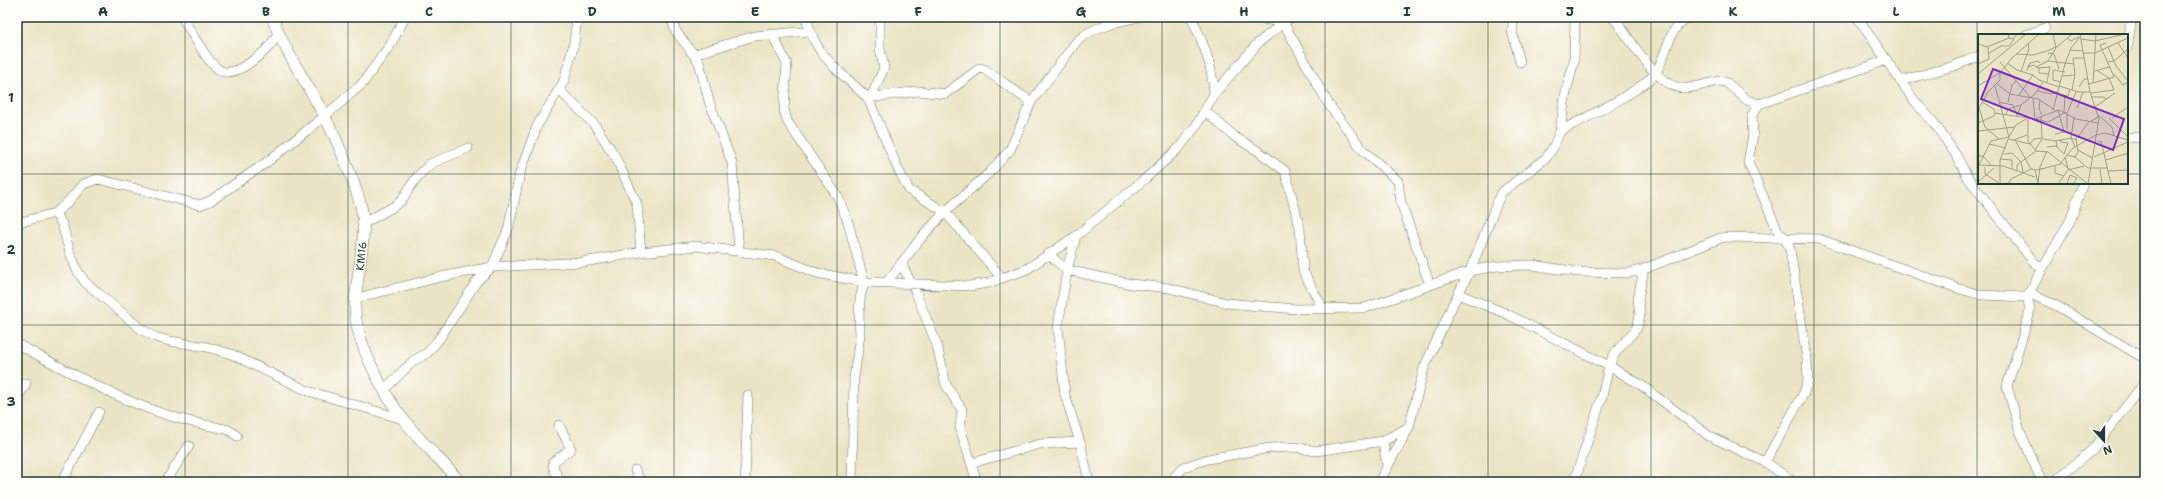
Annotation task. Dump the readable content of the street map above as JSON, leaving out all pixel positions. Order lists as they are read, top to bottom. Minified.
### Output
{"streets":{"street":["KM16"]},"north":"bottom","grid":{"columns":["A","B","C","D","E","F","G","H","I","J","K","L","M"],"rows":["1","2","3"]}}
